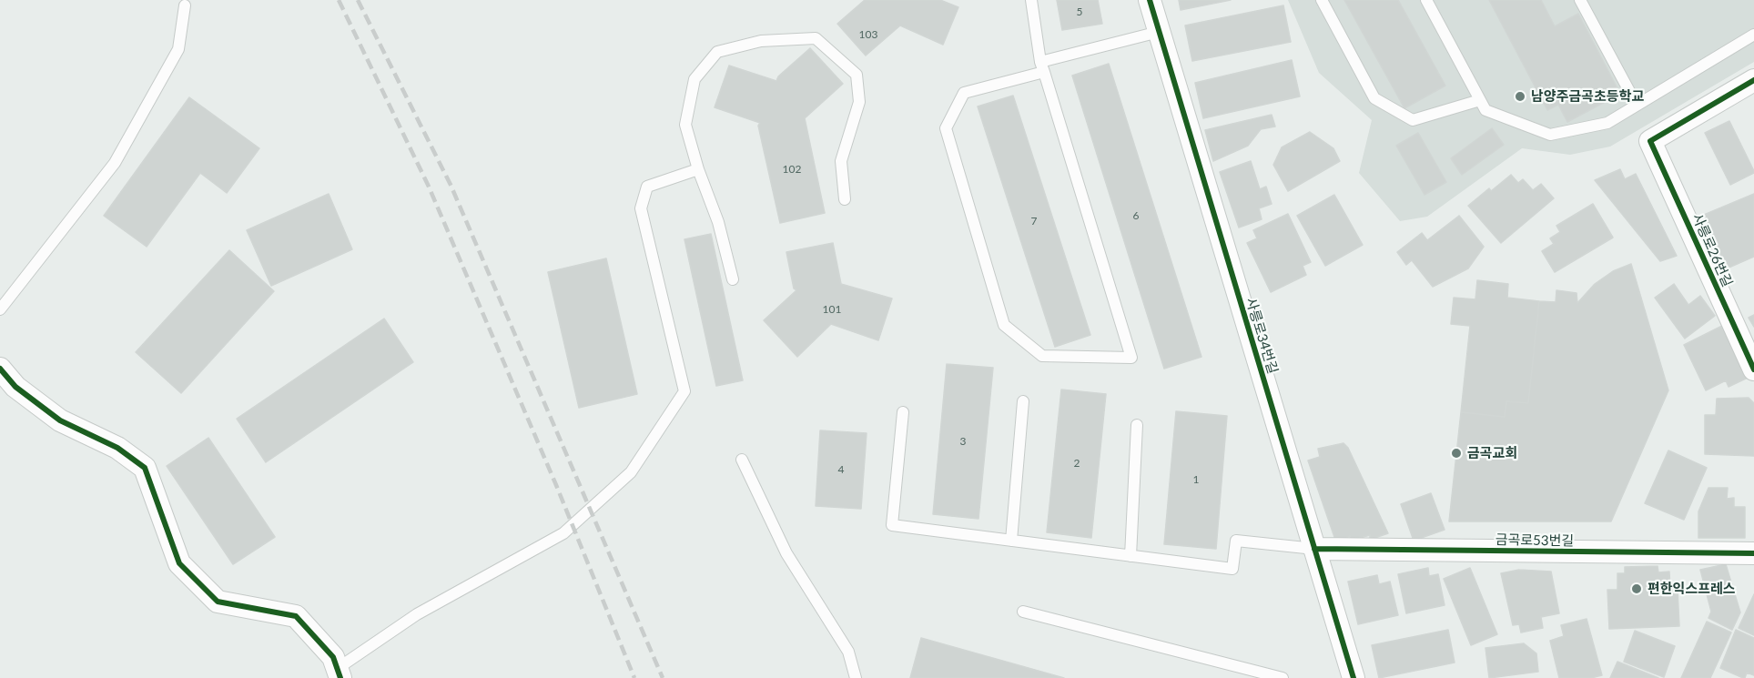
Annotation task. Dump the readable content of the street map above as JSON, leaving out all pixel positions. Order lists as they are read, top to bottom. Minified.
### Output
{"streets":{"street":["사릉로26번길","사릉로34번길","금곡로53번길"]},"crossings":[["사릉로34번길","금곡로53번길"]],"places":["남양주금곡초등학교","금곡교회","편한익스프레스"],"house_numbers":["5","103","102","6","7","101","3","2","4","1"]}
